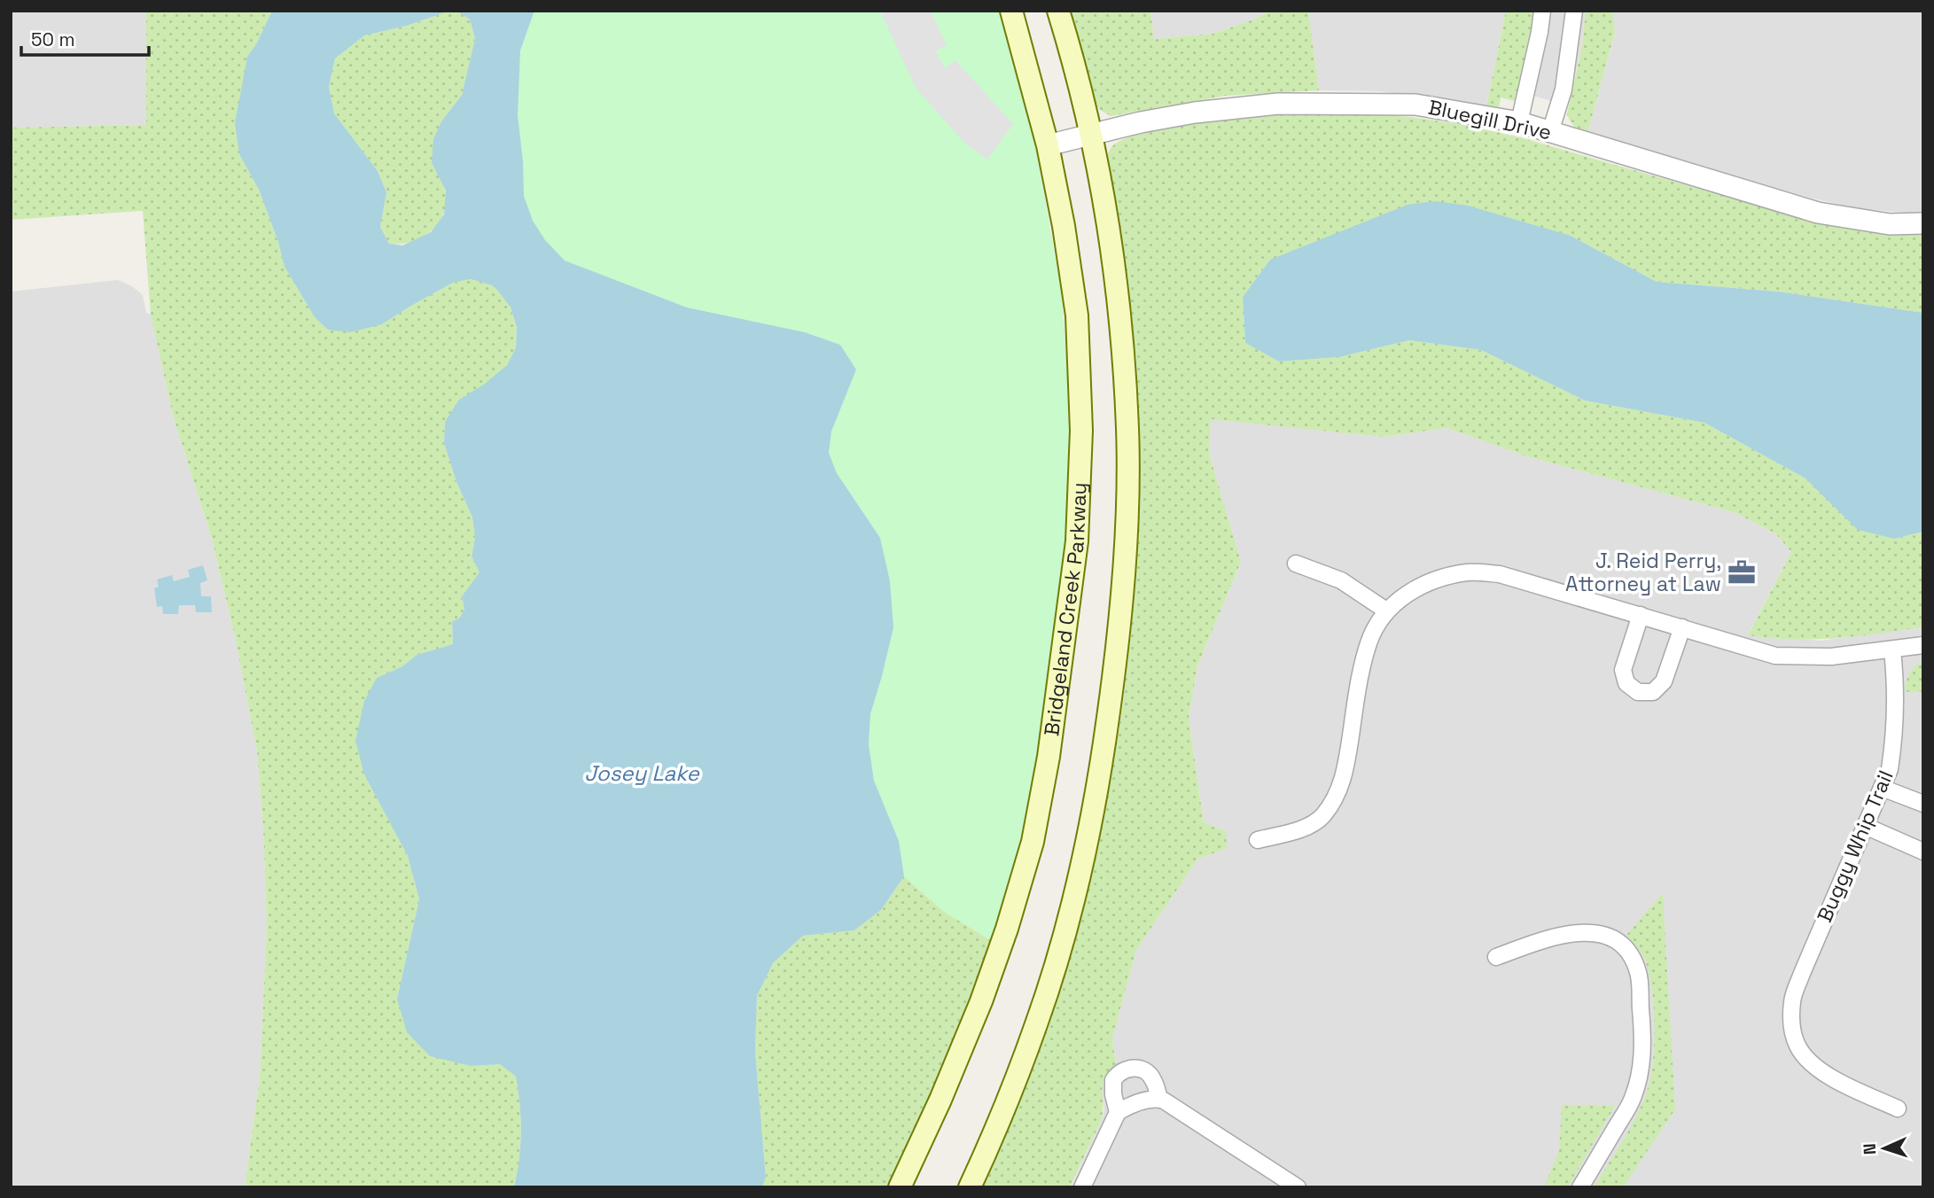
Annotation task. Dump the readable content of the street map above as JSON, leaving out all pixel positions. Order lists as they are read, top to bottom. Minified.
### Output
{"streets":{"main road":["Bridgeland Creek Parkway"],"street":["Bluegill Drive","Buggy Whip Trail"]},"crossings":[["Bluegill Drive","Bridgeland Creek Parkway"]],"water":["Josey Lake"],"places":{"office":["J. Reid Perry, Attorney at Law"]},"scale_bar":"50 m","north":"left"}
